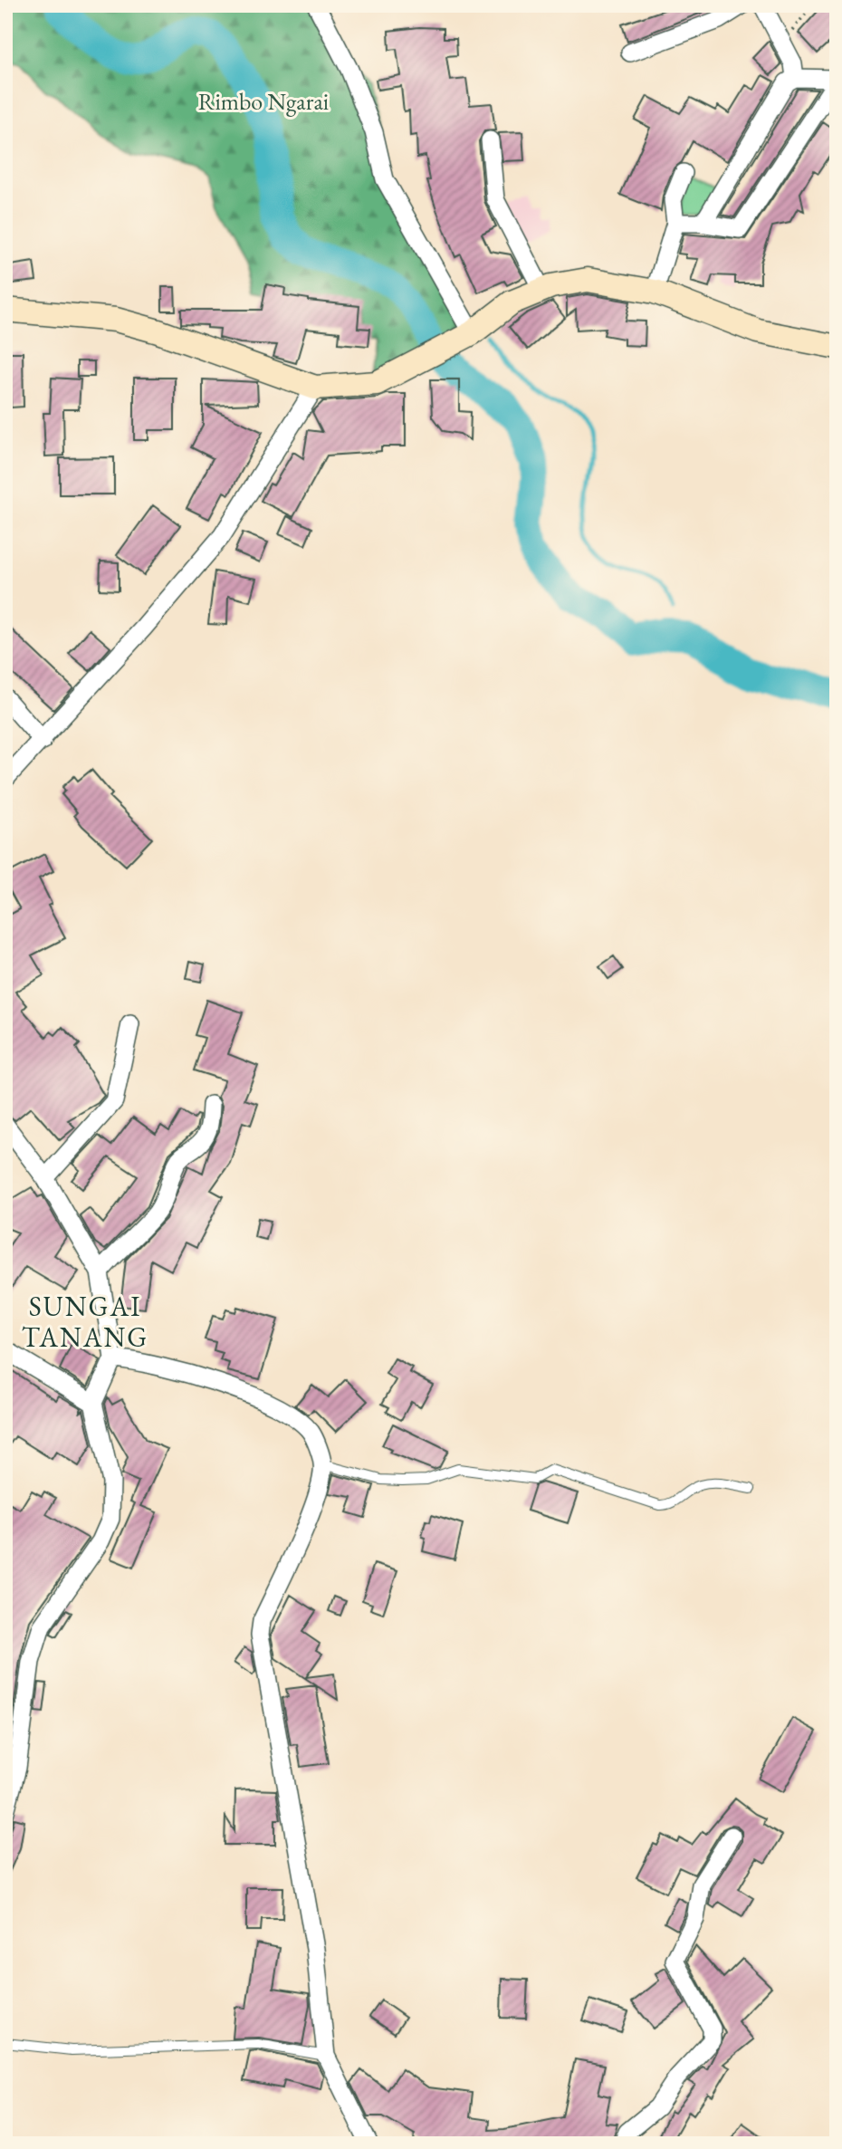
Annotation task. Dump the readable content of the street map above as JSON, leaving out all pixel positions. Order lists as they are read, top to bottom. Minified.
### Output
{"districts":["SUNGAI TANANG"],"parks":["Rimbo Ngarai"]}
